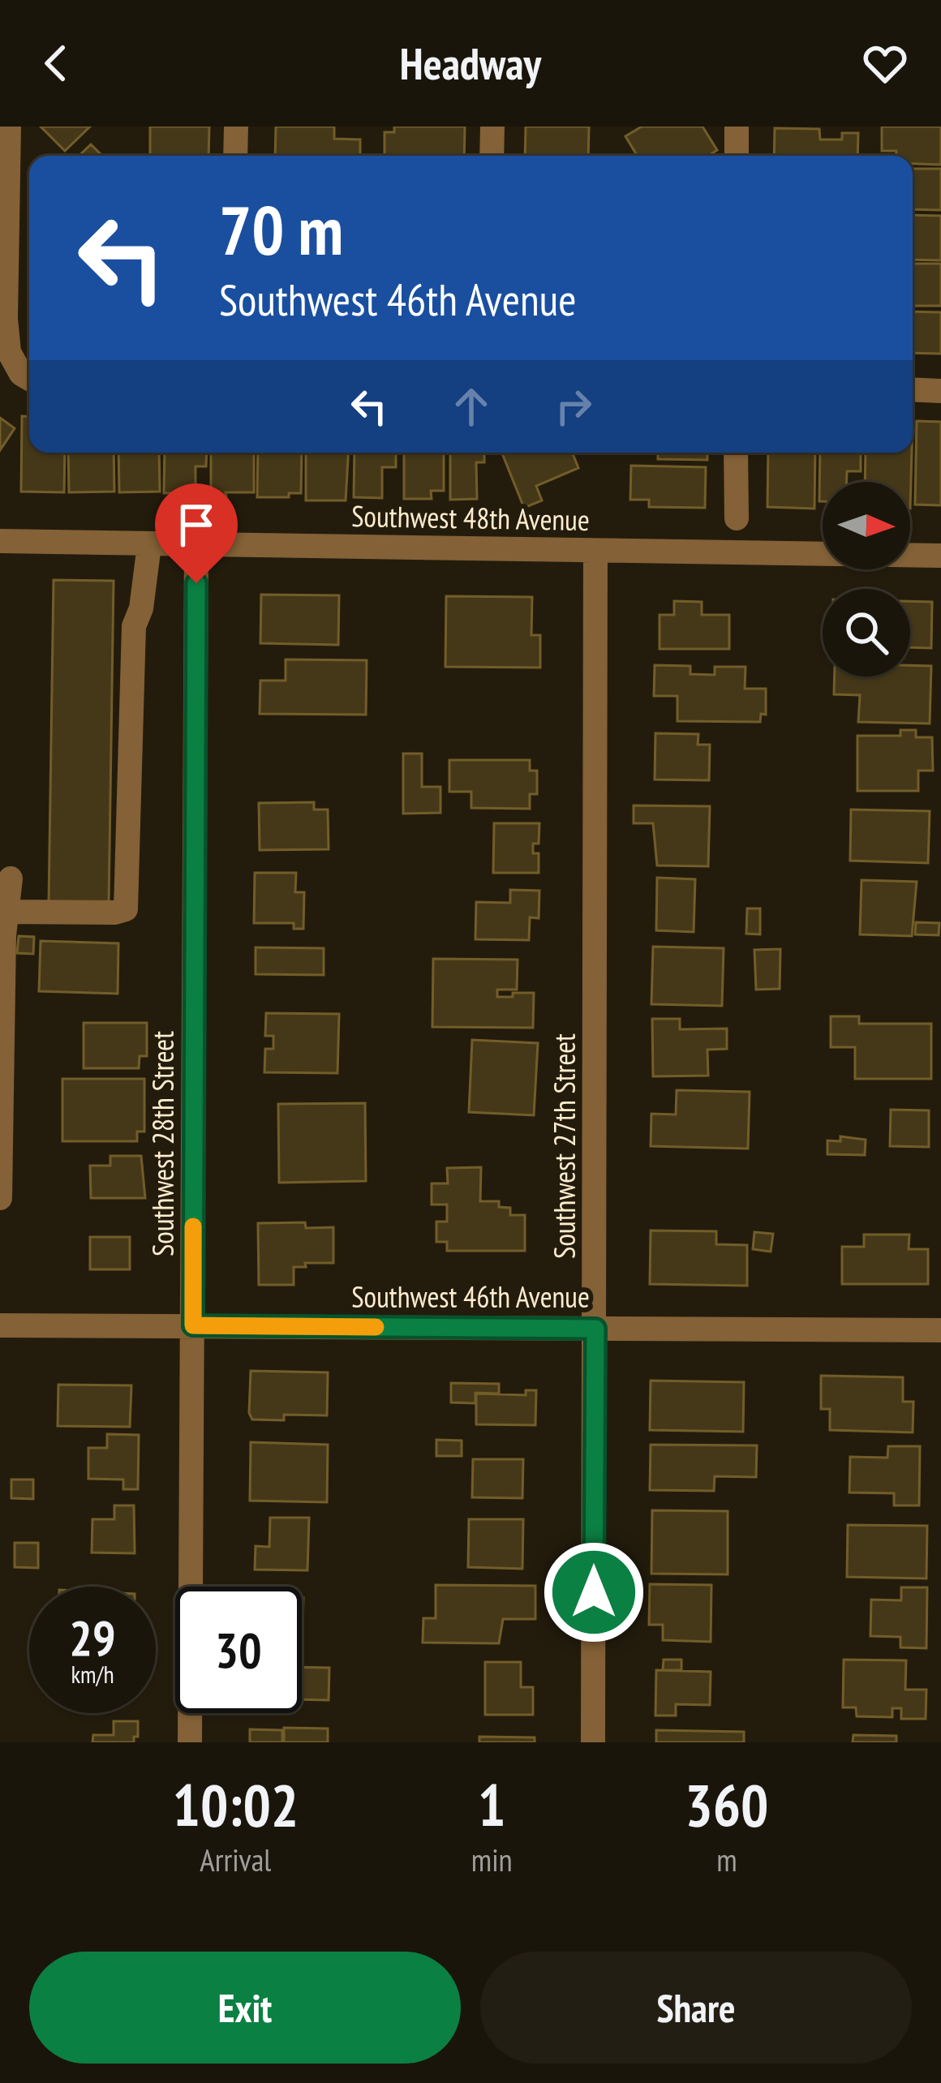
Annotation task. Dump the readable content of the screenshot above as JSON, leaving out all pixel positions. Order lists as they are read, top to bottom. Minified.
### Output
{"streets":{"street":["Southwest 48th Avenue","Southwest 28th Street","Southwest 27th Street","Southwest 46th Avenue"]},"crossings":[["Southwest 48th Avenue","Southwest 28th Street"],["Southwest 48th Avenue","Southwest 27th Street"],["Southwest 28th Street","Southwest 46th Avenue"],["Southwest 27th Street","Southwest 46th Avenue"]],"north":"right","page":{"header":"Headway","turn":["70 m","Southwest 46th Avenue"],"speed":"29 km/h","limit":"30","eta":["10:02","Arrival","1","min","360","m"],"buttons":["Exit","Share"]}}
